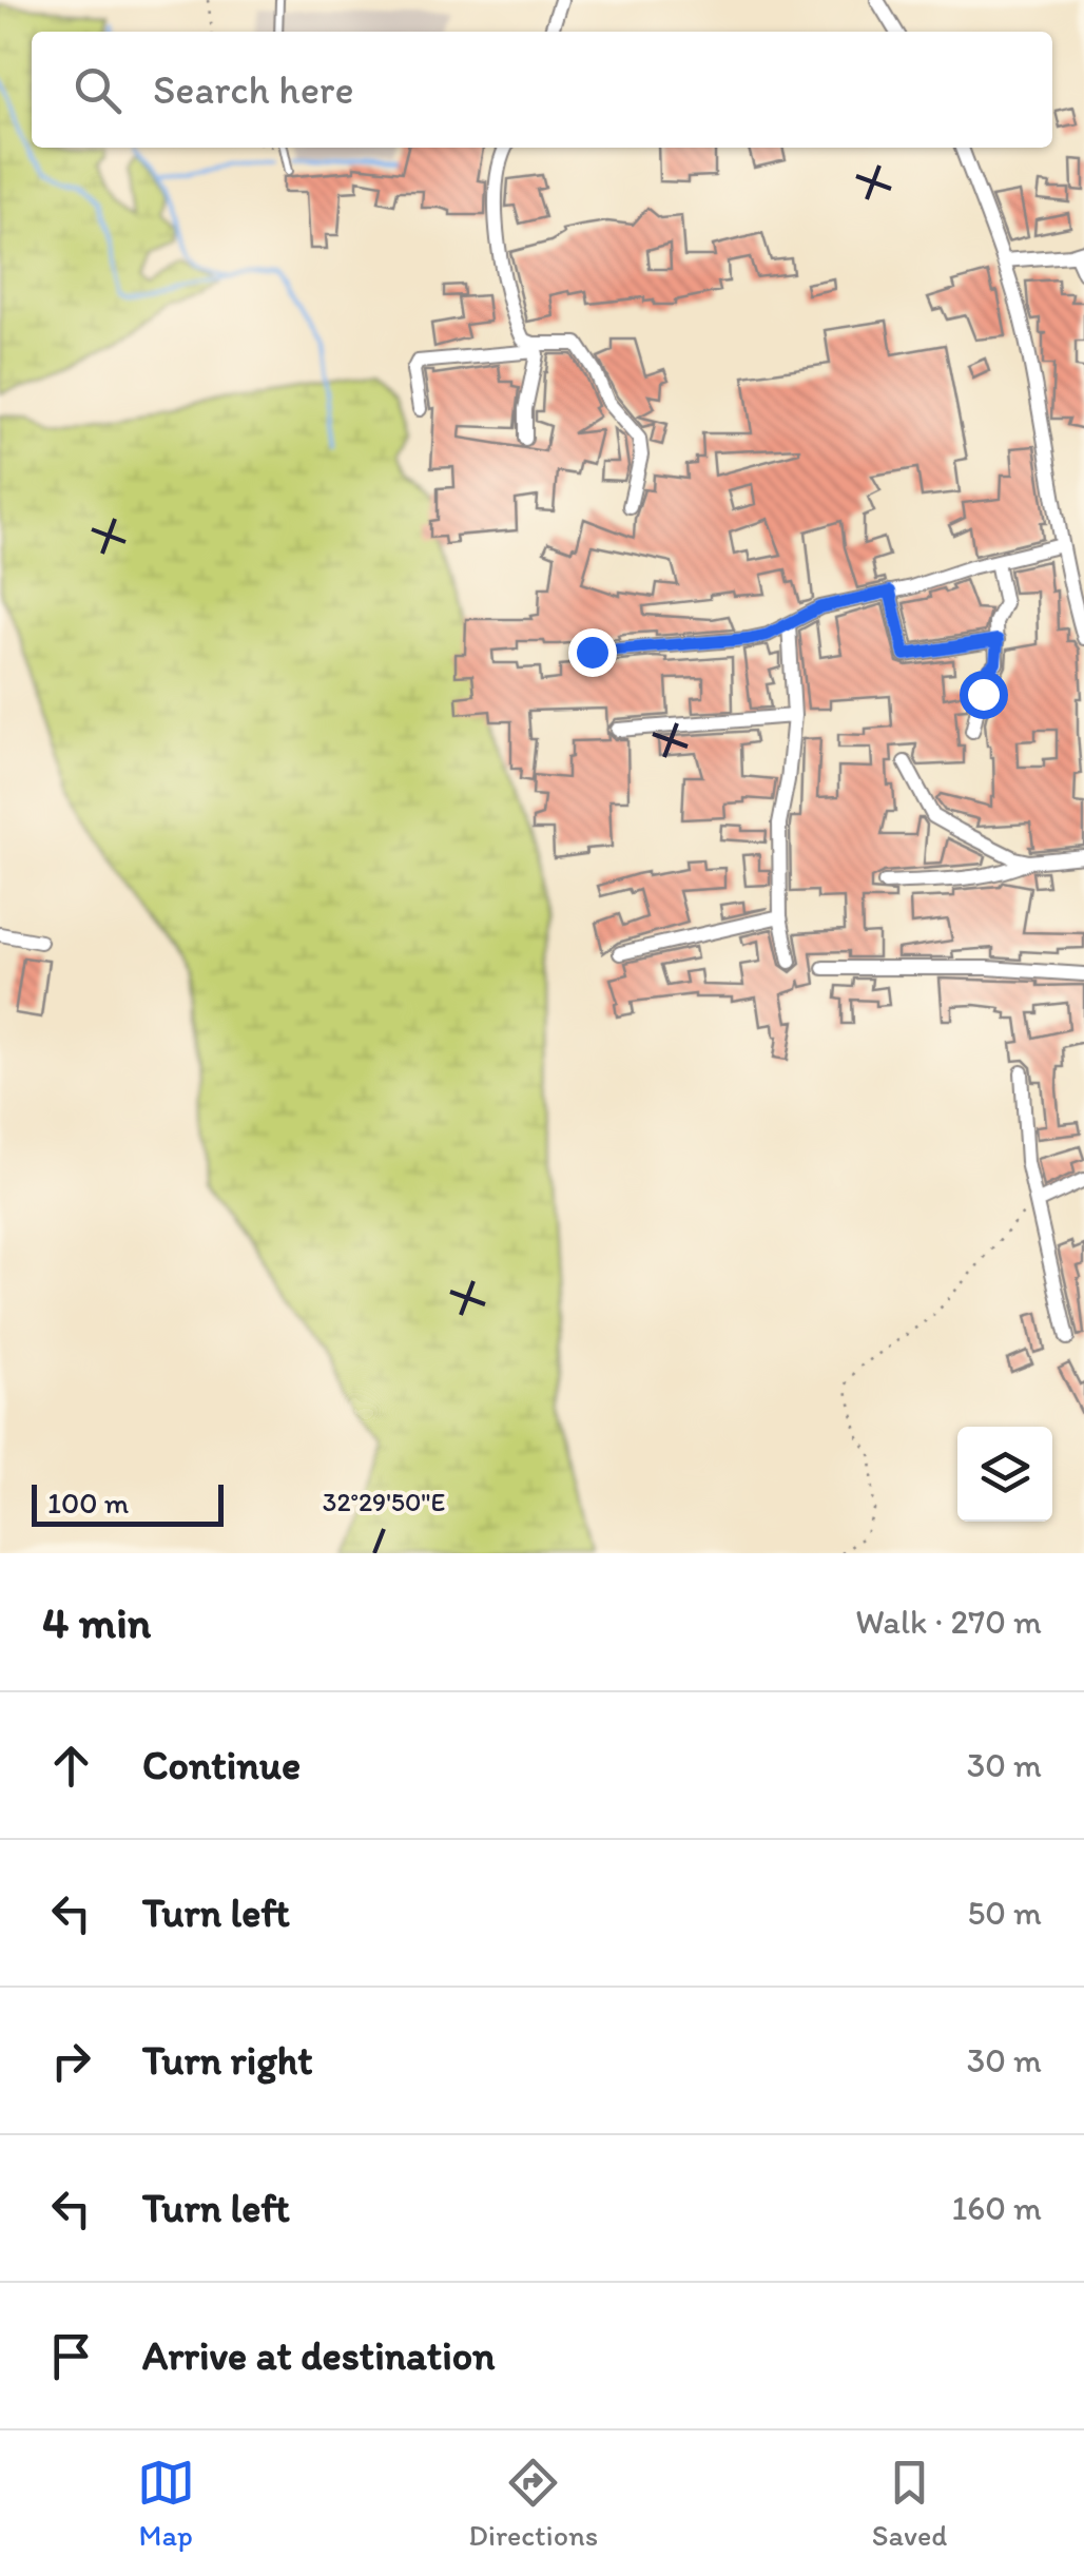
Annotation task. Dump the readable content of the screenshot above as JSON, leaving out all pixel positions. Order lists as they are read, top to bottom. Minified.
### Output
{"scale_bar":"100 m","page":{"search":"Search here","scale":"100 m","heading":["4 min","Walk · 270 m"],"list":[["Continue","30 m"],["Turn left","50 m"],["Turn right","30 m"],["Turn left","160 m"],"Arrive at destination"],"nav":["Map","Directions","Saved"]},"coordinates":["32°29'50\"E"]}
